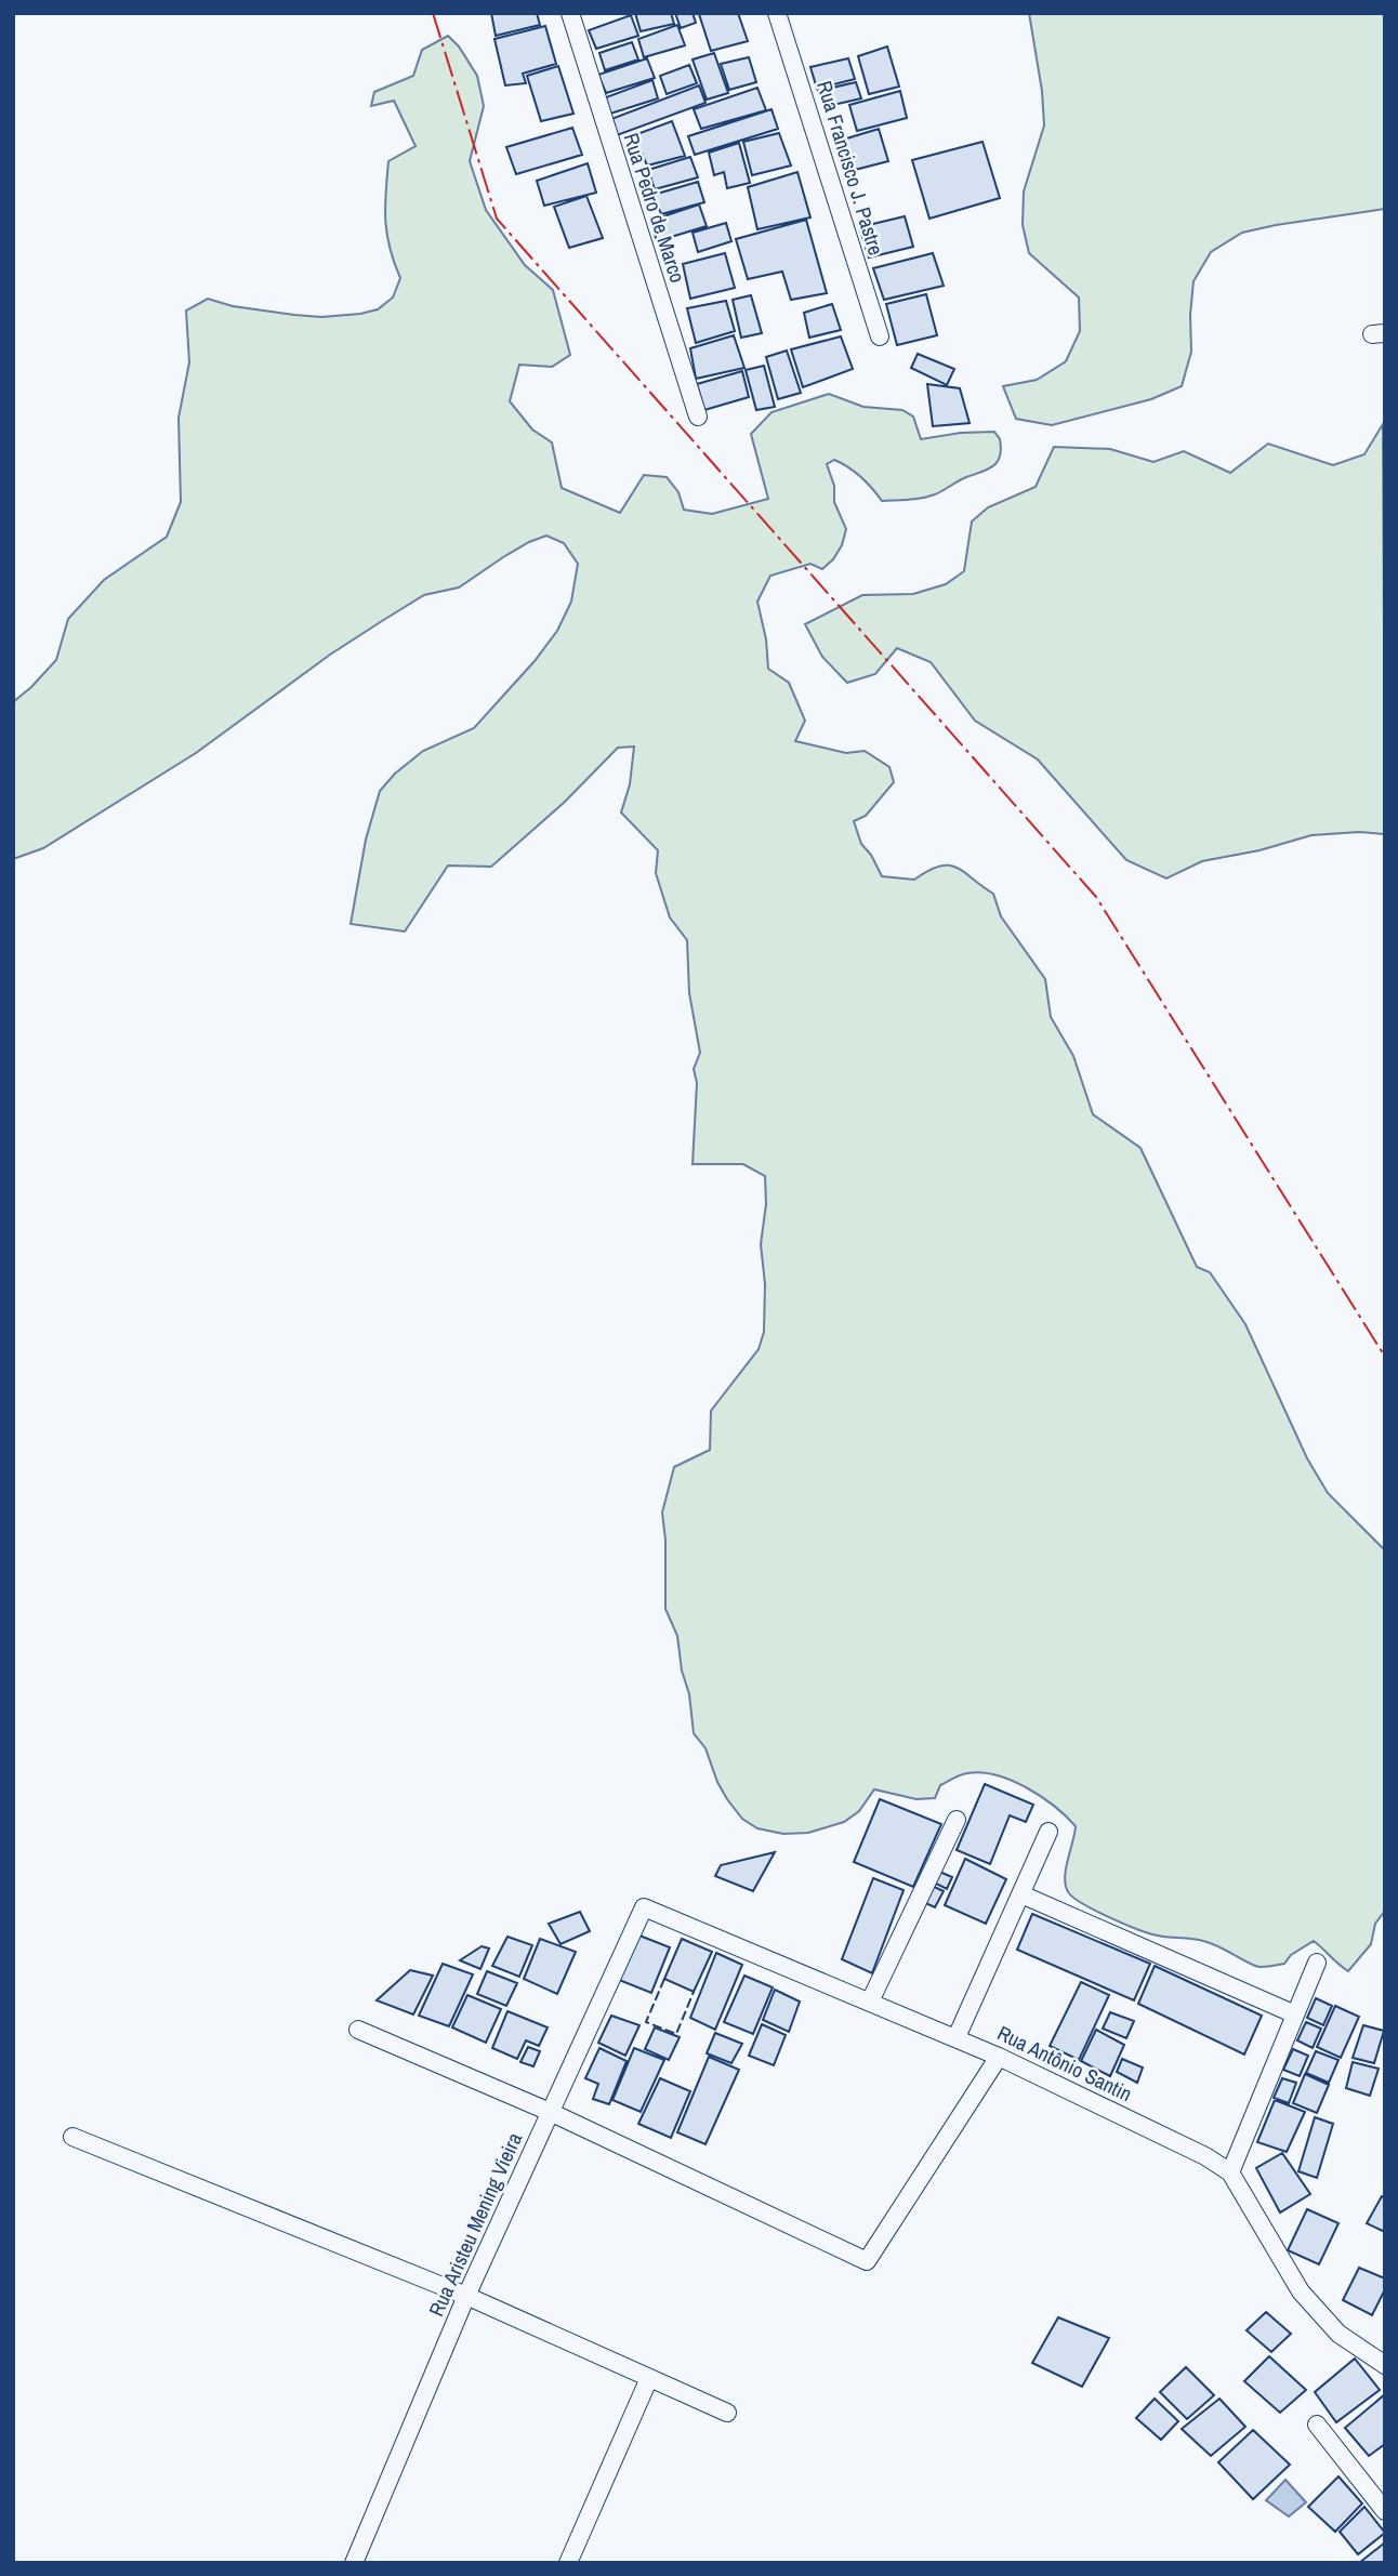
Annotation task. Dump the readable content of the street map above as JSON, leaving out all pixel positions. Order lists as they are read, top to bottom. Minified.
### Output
{"streets":{"street":["Rua Francisco J. Pastre","Rua Pedro de Marco","Rua Antônio Santin","Rua Aristeu Mening Vieira"]},"crossings":[["Rua Antônio Santin","Rua Aristeu Mening Vieira"]]}
